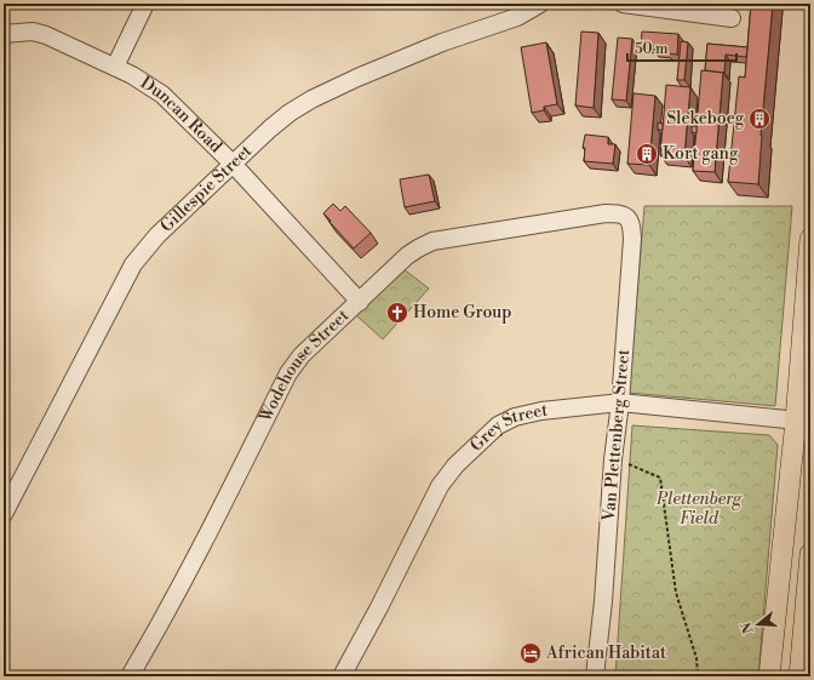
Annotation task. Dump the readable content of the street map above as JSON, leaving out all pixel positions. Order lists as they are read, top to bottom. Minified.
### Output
{"streets":{"street":["Duncan Road","Gillespie Street","Wodehouse Street","Grey Street","Van Plettenberg Street"]},"crossings":[["Duncan Road","Gillespie Street"],["Duncan Road","Wodehouse Street"],["Wodehouse Street","Van Plettenberg Street"],["Grey Street","Van Plettenberg Street"]],"parks":["Plettenberg Field"],"places":{"building":["Slekeboeg","Kort gang"],"church":["Home Group"],"hotel":["African Habitat"]},"scale_bar":"50 m","north":"left"}
